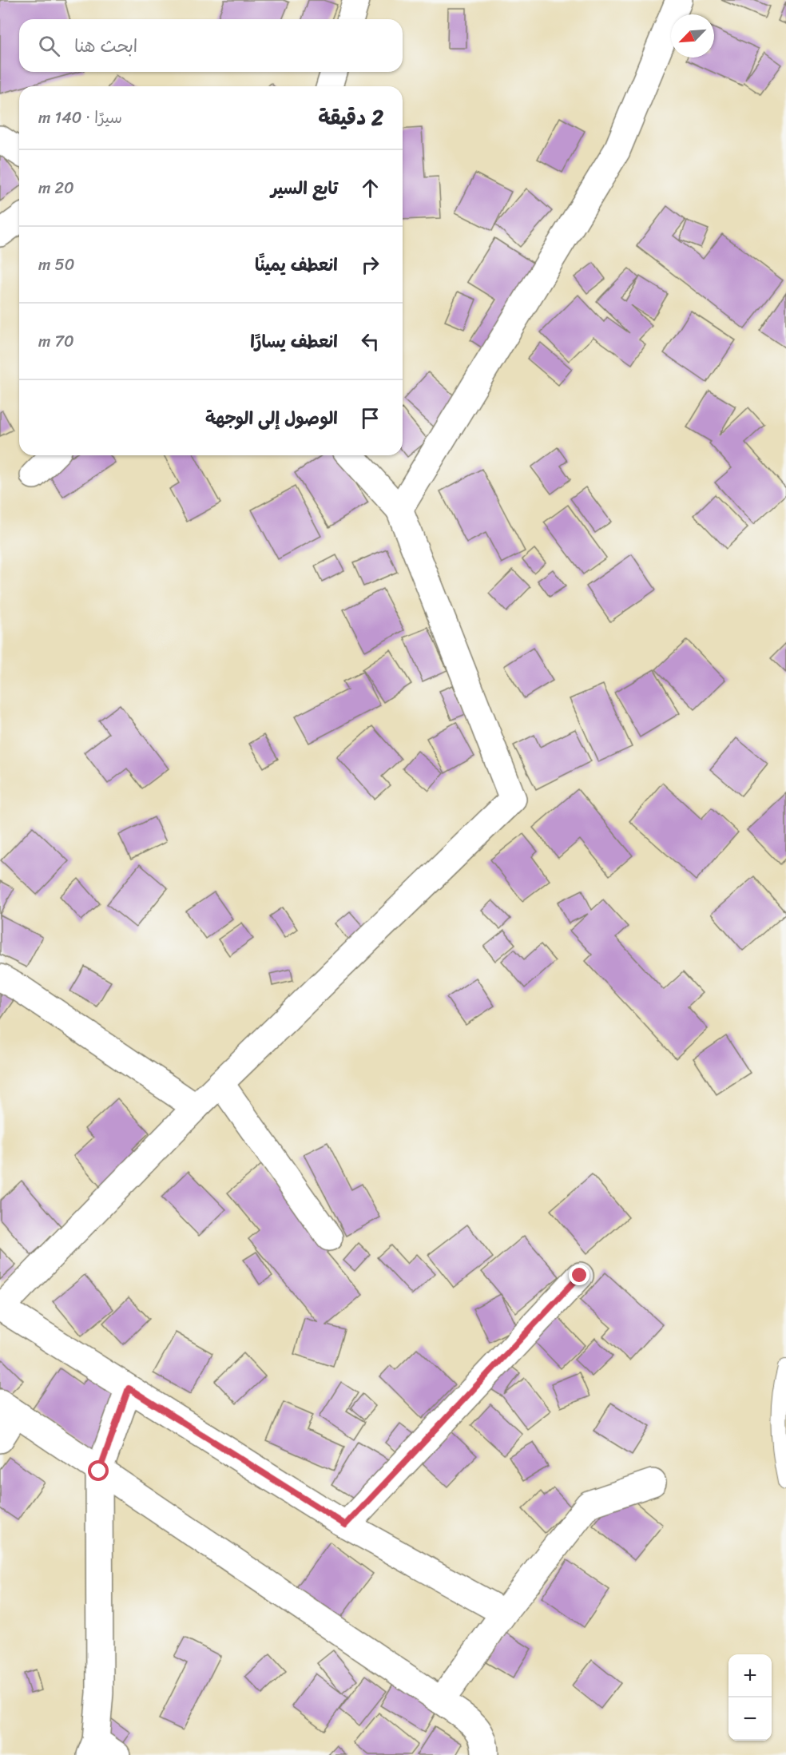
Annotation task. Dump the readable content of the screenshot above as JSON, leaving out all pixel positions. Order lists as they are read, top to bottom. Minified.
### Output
{"north":"bottom left","page":{"search":"ابحث هنا","heading":["2 دقيقة","سيرًا · 140 m"],"list":[["تابع السير","20 m"],["انعطف يمينًا","50 m"],["انعطف يسارًا","70 m"],"الوصول إلى الوجهة"],"map_buttons":["+","−"]}}
